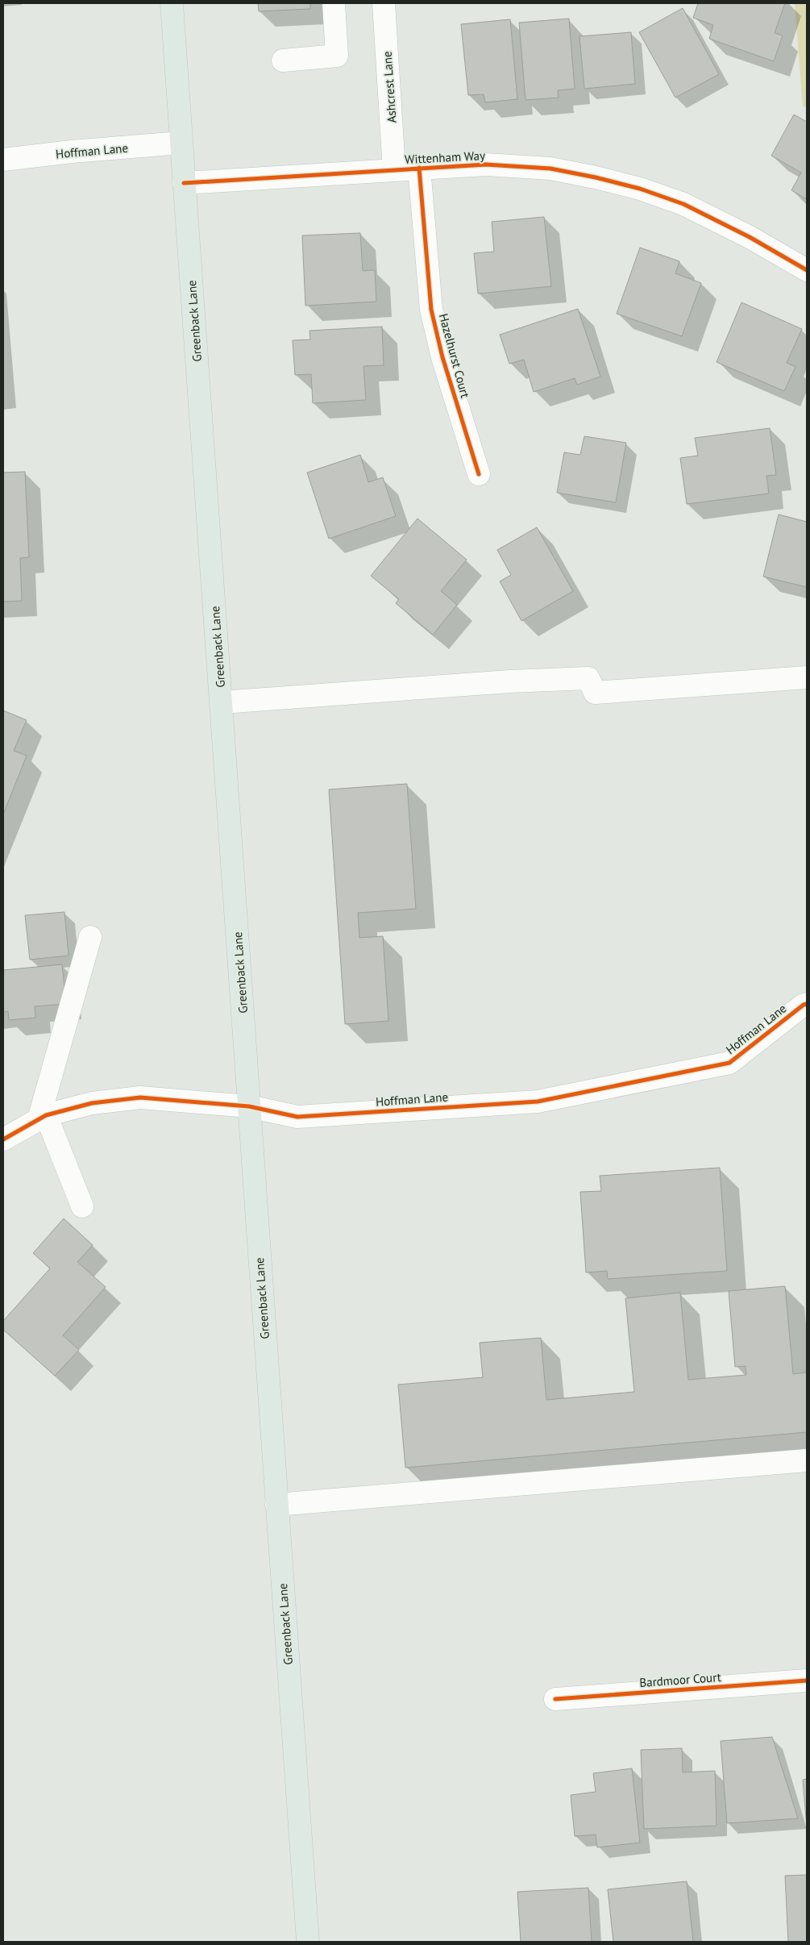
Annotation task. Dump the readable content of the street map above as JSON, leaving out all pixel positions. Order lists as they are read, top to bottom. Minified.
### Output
{"streets":{"main road":["Greenback Lane"],"street":["Ashcrest Lane","Hoffman Lane","Wittenham Way","Hazelhurst Court","Bardmoor Court"]},"crossings":[["Ashcrest Lane","Wittenham Way"],["Hoffman Lane","Greenback Lane"],["Wittenham Way","Greenback Lane"],["Wittenham Way","Hazelhurst Court"]]}
